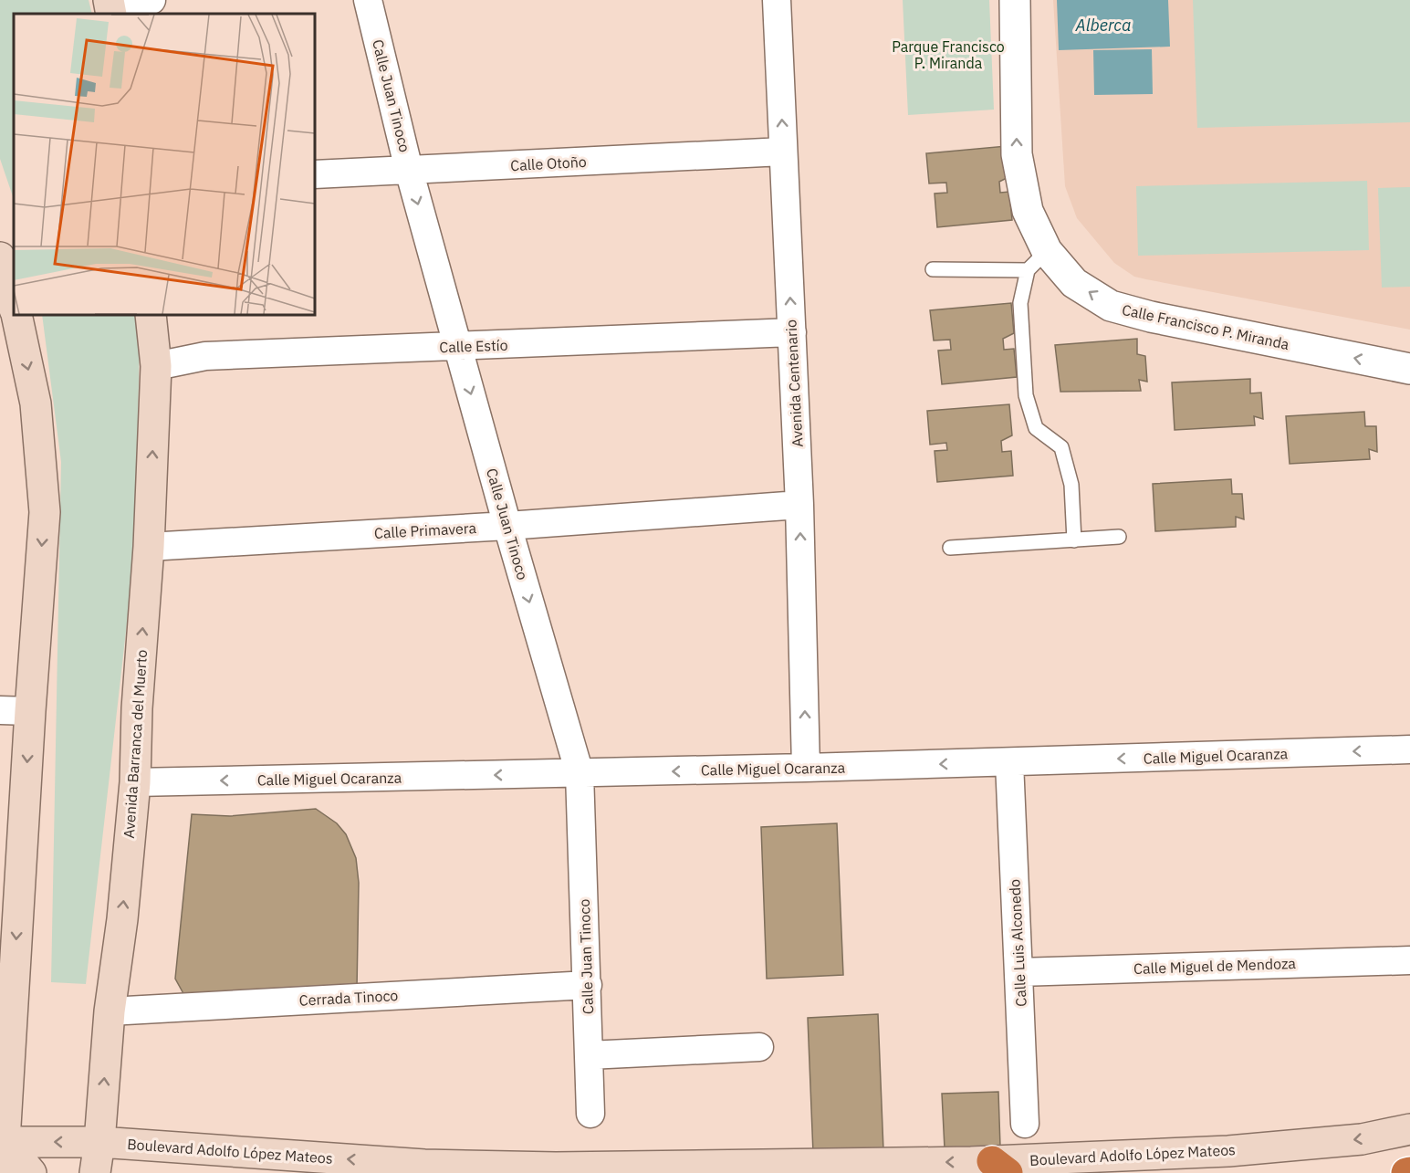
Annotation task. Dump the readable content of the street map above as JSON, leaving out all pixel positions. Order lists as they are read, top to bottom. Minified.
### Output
{"streets":{"main road":["Avenida Barranca del Muerto","Boulevard Adolfo López Mateos"],"street":["Calle Juan Tinoco","Calle Otoño","Calle Francisco P. Miranda","Calle Estío","Avenida Centenario","Calle Primavera","Calle Miguel Ocaranza","Calle Luis Alconedo","Calle Miguel de Mendoza","Cerrada Tinoco"]},"crossings":[["Calle Juan Tinoco","Calle Otoño"],["Calle Juan Tinoco","Calle Estío"],["Calle Juan Tinoco","Calle Primavera"],["Calle Juan Tinoco","Calle Miguel Ocaranza"],["Calle Juan Tinoco","Cerrada Tinoco"],["Calle Otoño","Avenida Centenario"],["Calle Estío","Avenida Centenario"],["Calle Estío","Avenida Barranca del Muerto"],["Avenida Centenario","Calle Primavera"],["Avenida Centenario","Calle Miguel Ocaranza"],["Calle Primavera","Avenida Barranca del Muerto"],["Avenida Barranca del Muerto","Calle Miguel Ocaranza"],["Avenida Barranca del Muerto","Cerrada Tinoco"],["Avenida Barranca del Muerto","Boulevard Adolfo López Mateos"],["Calle Miguel Ocaranza","Calle Luis Alconedo"],["Calle Luis Alconedo","Calle Miguel de Mendoza"]],"one_way":["Calle Juan Tinoco","Calle Francisco P. Miranda","Avenida Centenario","Calle Miguel Ocaranza","Boulevard Adolfo López Mateos"],"water":["Alberca"],"parks":["Parque Francisco P. Miranda"]}
